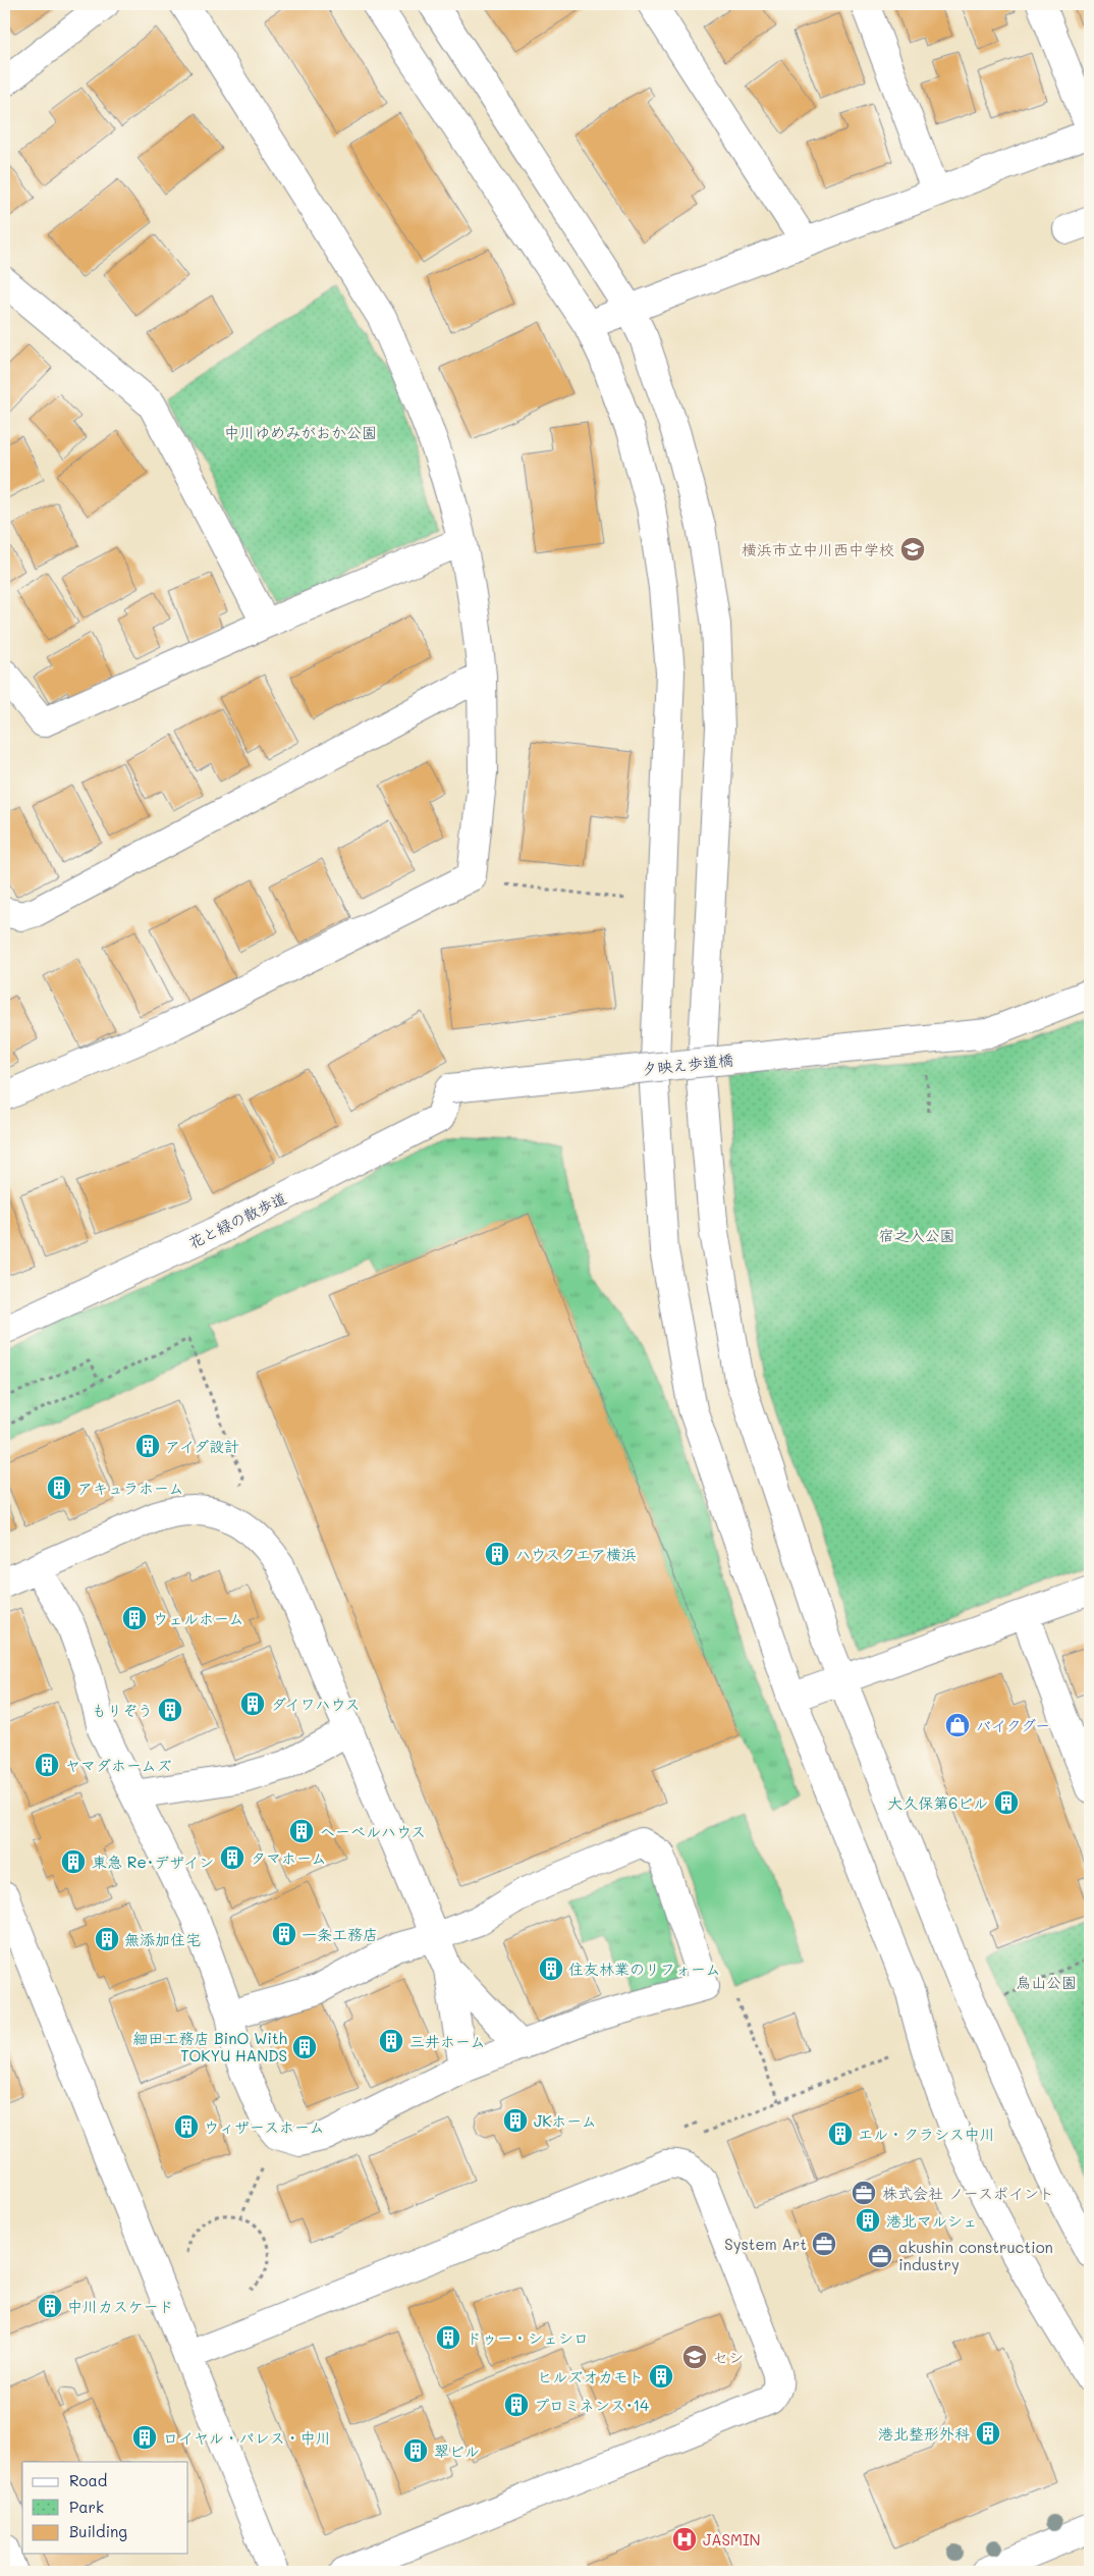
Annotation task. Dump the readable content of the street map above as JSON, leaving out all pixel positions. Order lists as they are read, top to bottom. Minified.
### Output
{"streets":{"street":["夕映え歩道橋","花と緑の散歩道"]},"crossings":[["夕映え歩道橋","花と緑の散歩道"]],"parks":["中川ゆめみがおか公園","宿之入公園","烏山公園"],"places":{"school or university":["横浜市立中川西中学校","セシ"],"building":["アイダ設計","アキュラホーム","ハウスクエア横浜","ウェルホーム","ダイワハウス","もりぞう","ヤマダホームズ","大久保第6ビル","へーベルハウス","タマホーム","東急 Re･デザイン","一条工務店","無添加住宅","住友林業のリフォーム","三井ホーム","細田工務店 BinO With TOKYU HANDS","JKホーム","ウィザースホーム","エル・クラシス中川","港北マルシェ","中川カスケード","ドゥー・シェシロ","ヒルズオカモト","プロミネンス･14","港北整形外科","ロイヤル・パレス・中川","翠ビル"],"shop":["バイクグー"],"office":["株式会社 ノースポイント","System Art","akushin construction industry"],"hospital":["JASMIN"]},"legend":["Road","Park","Building"]}
